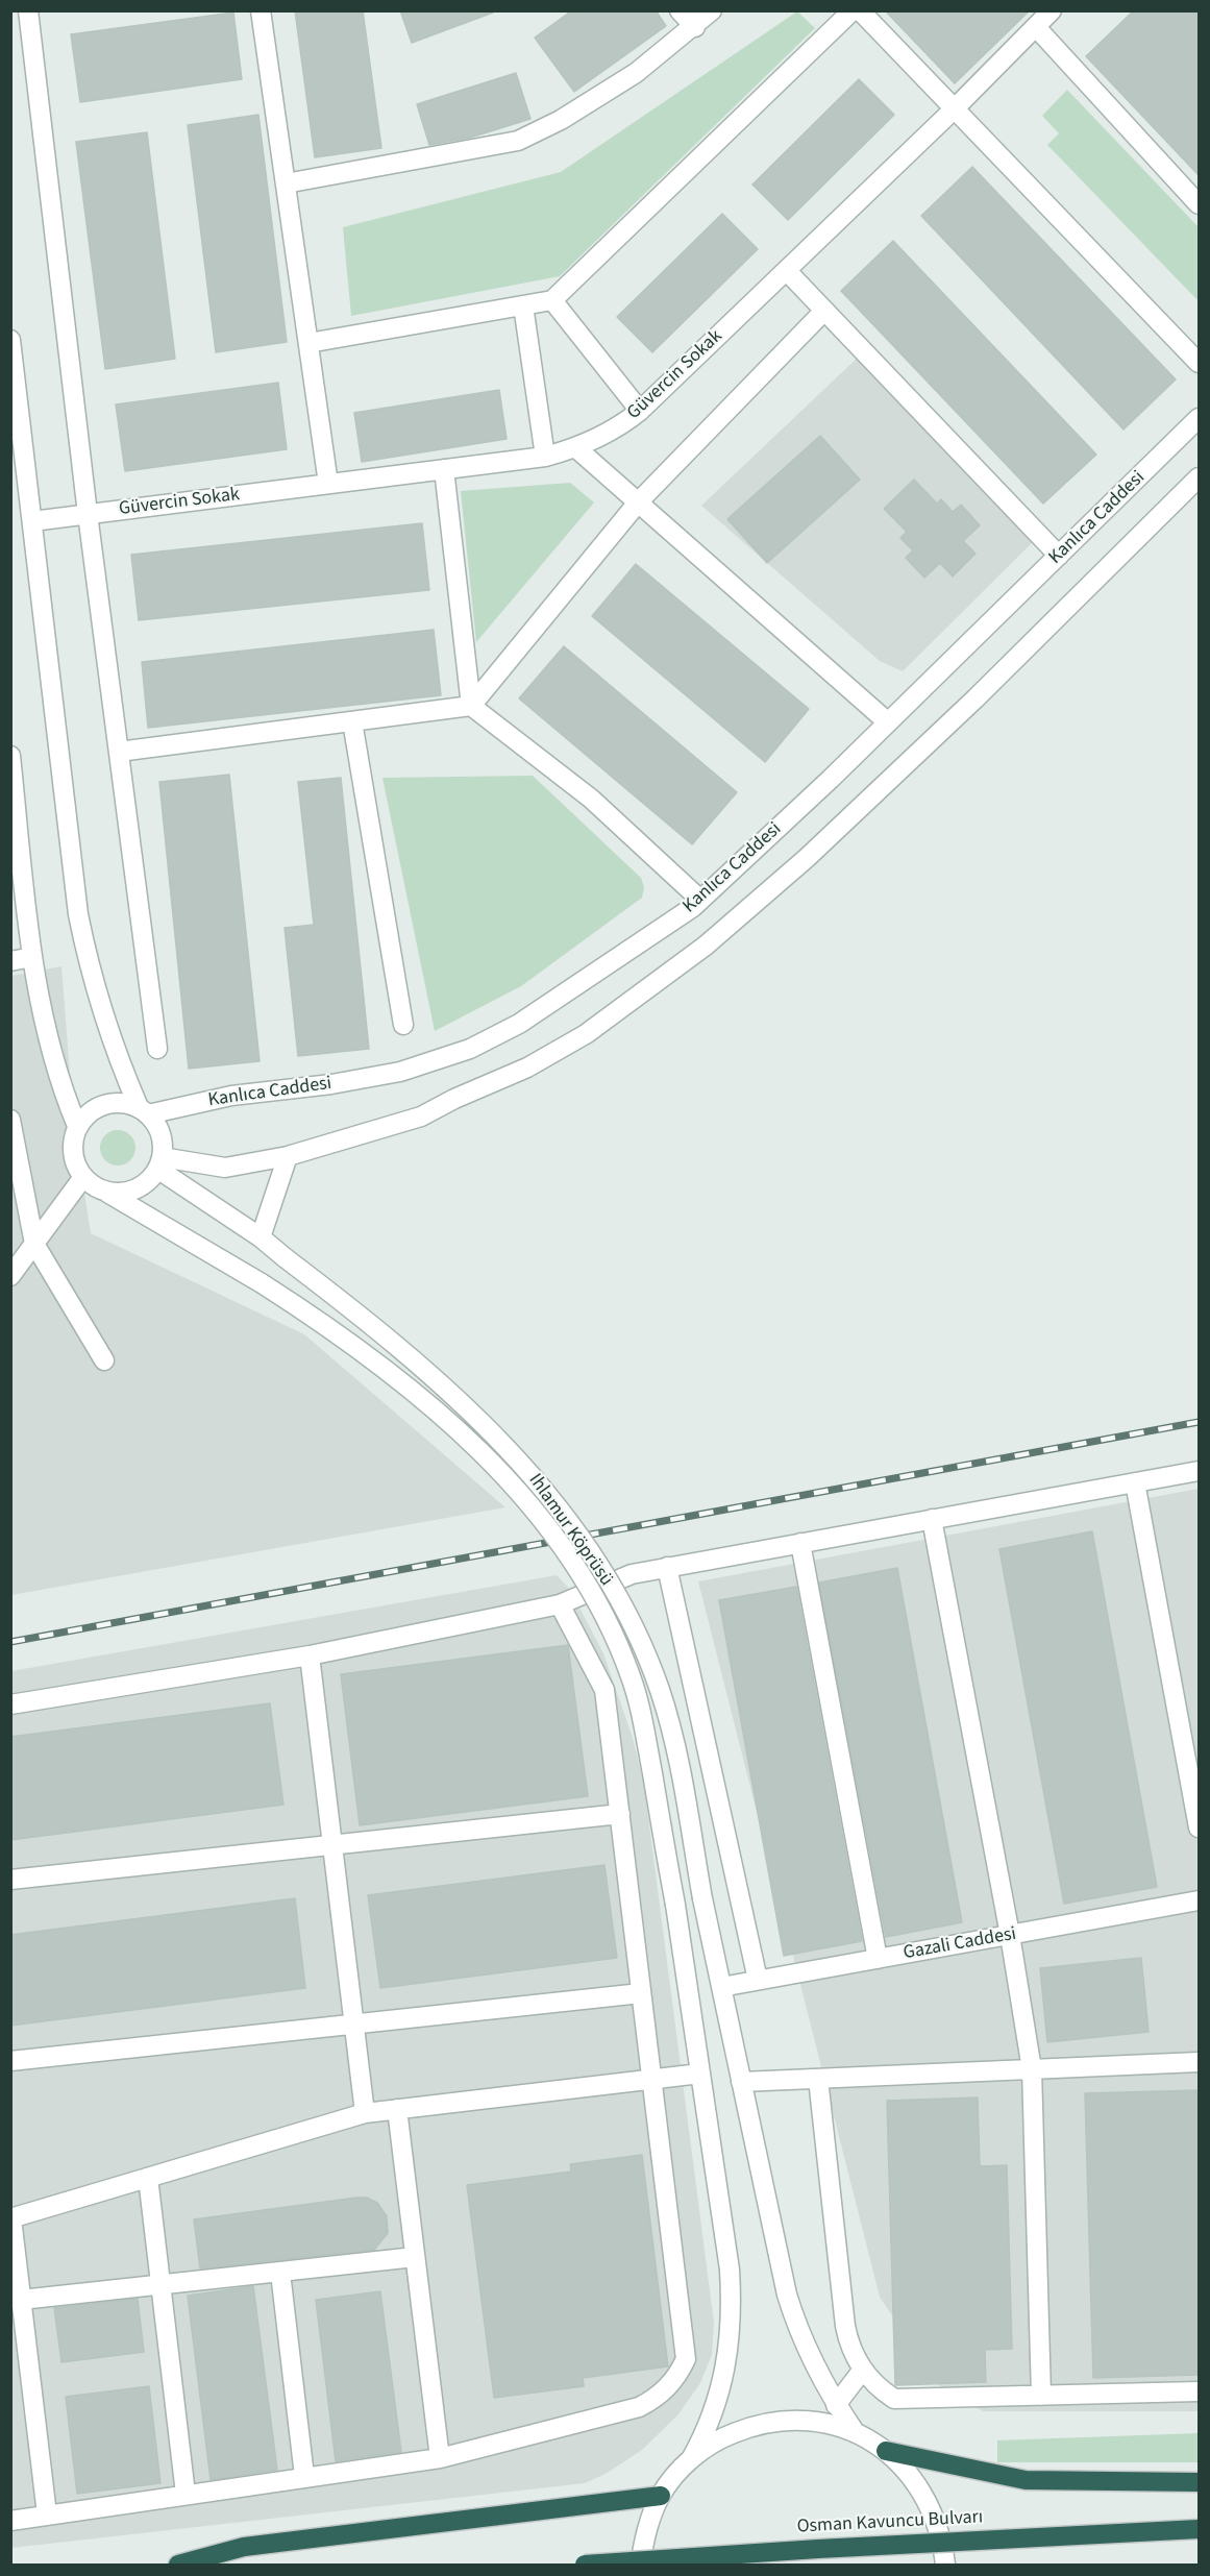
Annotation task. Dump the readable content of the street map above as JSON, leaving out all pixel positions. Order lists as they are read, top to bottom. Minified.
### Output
{"streets":{"highway":["Osman Kavuncu Bulvarı"],"street":["Güvercin Sokak","Kanlıca Caddesi","Ihlamur Köprüsü","Gazali Caddesi"]},"crossings":[["Kanlıca Caddesi","Ihlamur Köprüsü"],["Ihlamur Köprüsü","Gazali Caddesi"]]}
